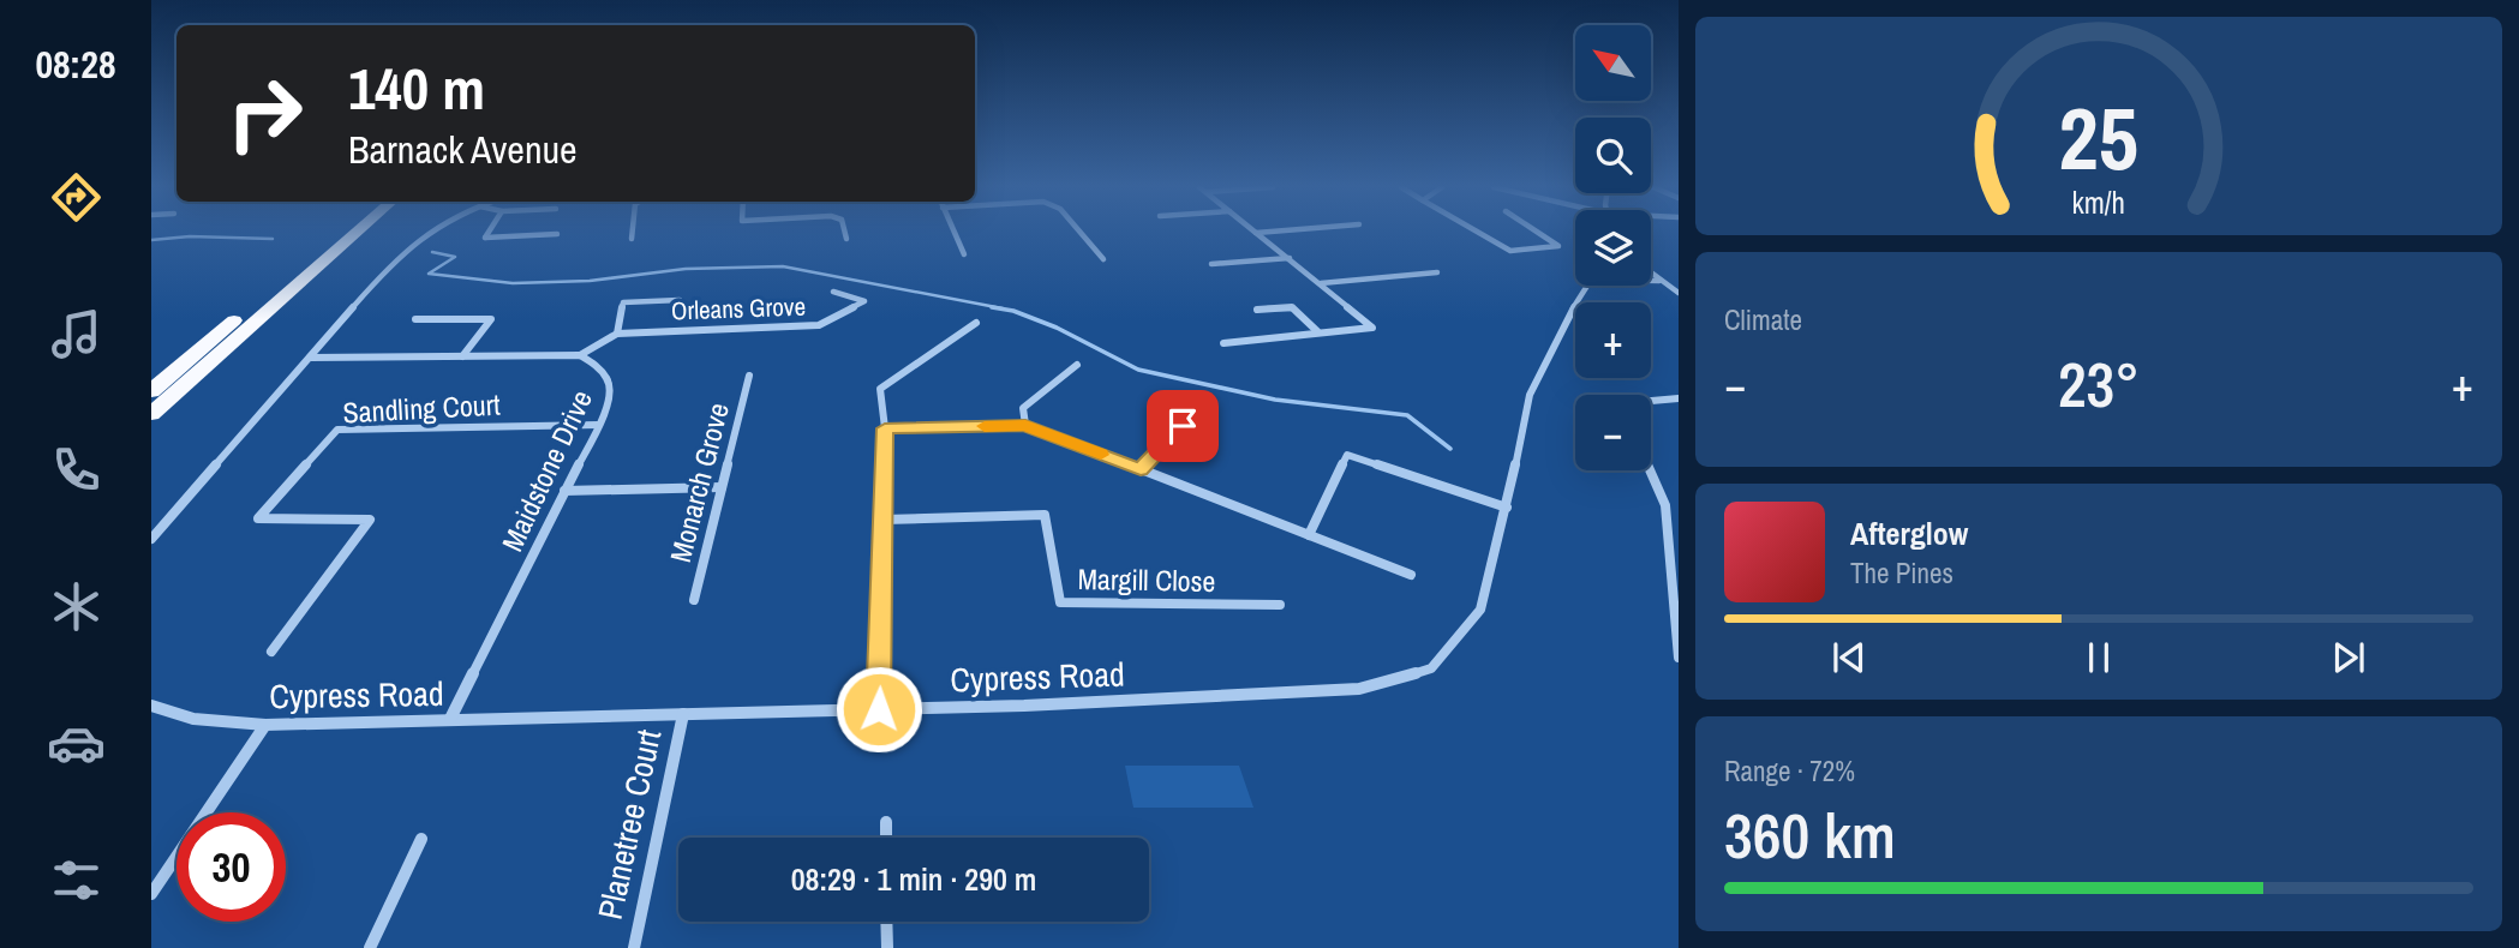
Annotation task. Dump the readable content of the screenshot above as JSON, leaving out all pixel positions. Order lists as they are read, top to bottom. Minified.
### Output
{"streets":{"street":["Orleans Grove","Sandling Court","Maidstone Drive","Monarch Grove","Margill Close","Cypress Road","Planetree Court"]},"crossings":[["Orleans Grove","Maidstone Drive"],["Sandling Court","Maidstone Drive"],["Maidstone Drive","Cypress Road"],["Cypress Road","Planetree Court"]],"north":"top left","page":{"tabs":"08:28","map_buttons":["+","−"],"turn":["140 m","Barnack Avenue"],"tile":["Climate",["Range · 72%","360 km"]],"heat":["−","23°","+"],"song":["Afterglow","The Pines"],"limit":"30","trip":"08:29 · 1 min · 290 m","gauge":["25","km/h"]}}
